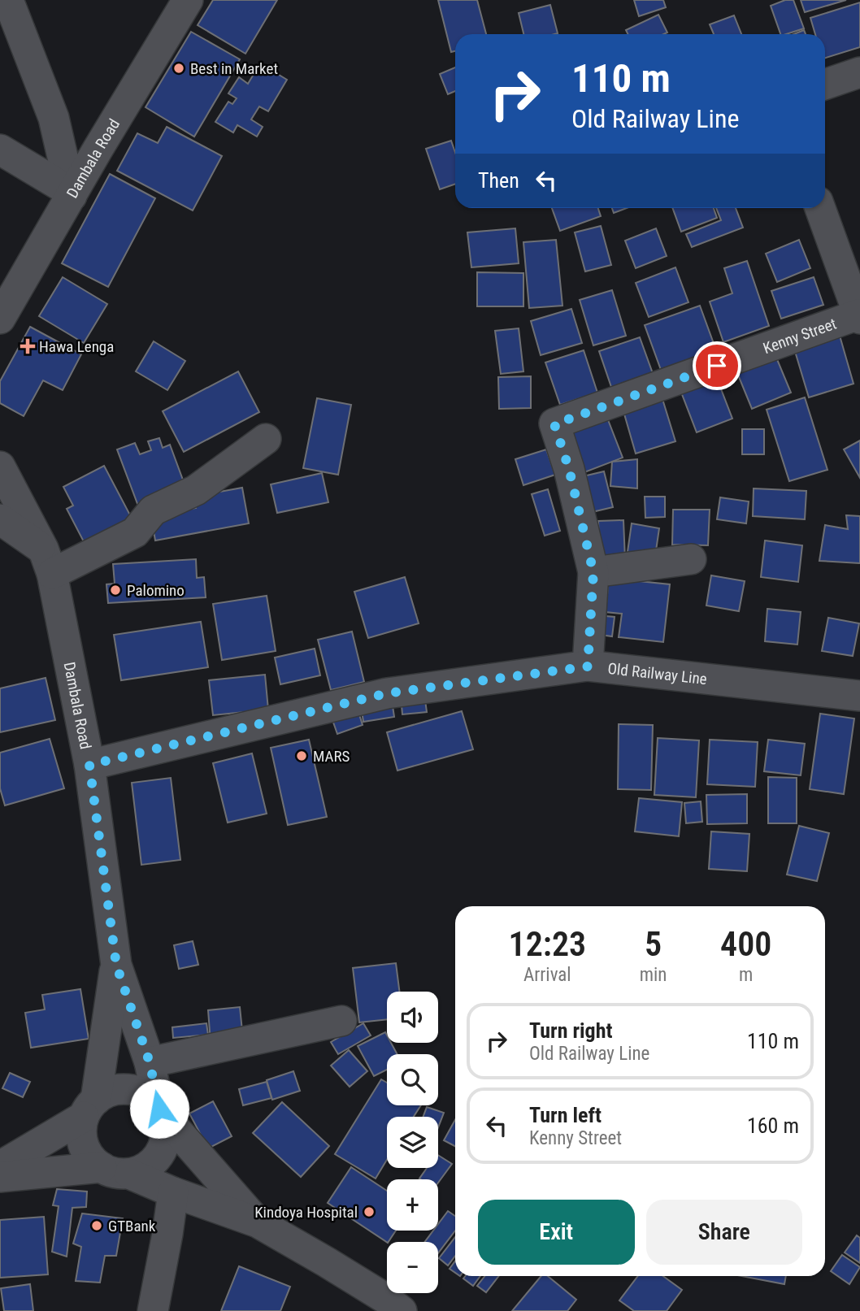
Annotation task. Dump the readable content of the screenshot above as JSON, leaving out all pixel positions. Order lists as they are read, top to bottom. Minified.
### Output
{"streets":{"street":["Dambala Road","Kenny Street","Old Railway Line"]},"crossings":[["Dambala Road","Old Railway Line"],["Kenny Street","Old Railway Line"]],"places":{"other":["Best in Market","Palomino","MARS","Kindoya Hospital","GTBank"],"health":["Hawa Lenga"]},"page":{"turn":["110 m","Old Railway Line"],"then":"Then","eta":["12:23","Arrival","5","min","400","m"],"map_buttons":["+","−"],"list":[{"name":"Turn right","note":"Old Railway Line","value":"110 m"},{"name":"Turn left","note":"Kenny Street","value":"160 m"}],"buttons":["Exit","Share"]}}
